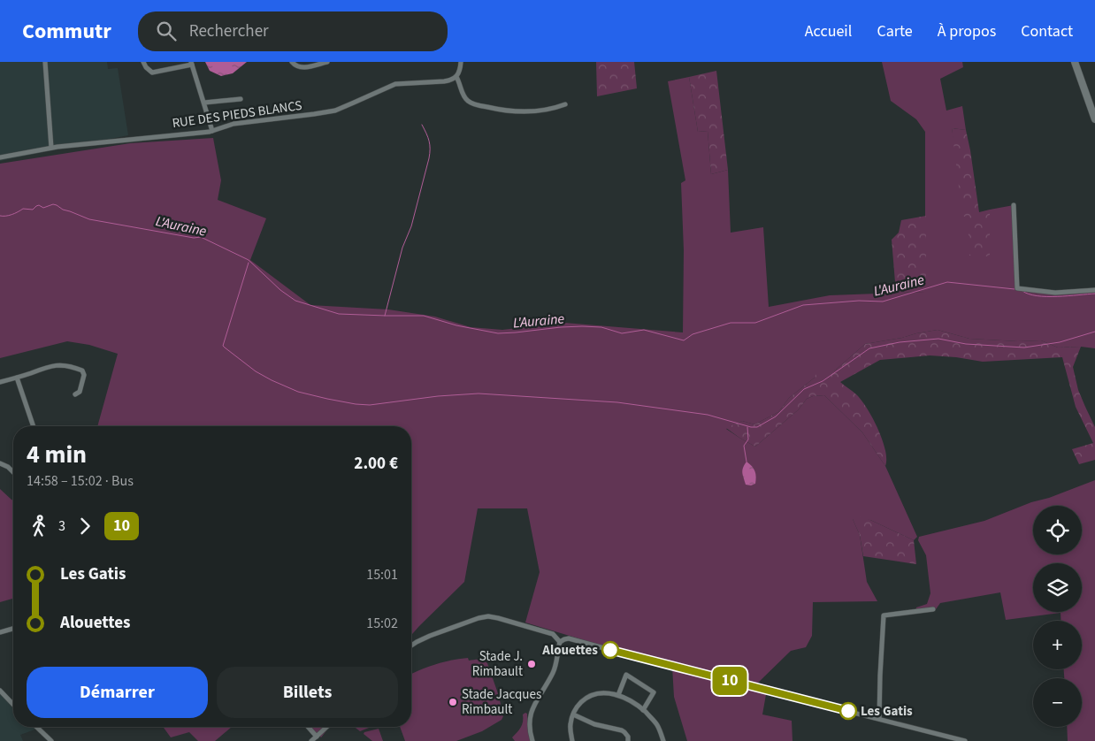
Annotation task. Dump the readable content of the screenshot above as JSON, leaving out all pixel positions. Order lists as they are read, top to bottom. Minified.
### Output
{"streets":{"street":["RUE DES PIEDS BLANCS"]},"water":["L'Auraine"],"places":["Alouettes","Stade J. Rimbault","Stade Jacques Rimbault","Les Gatis"],"lines":["bus line 10"],"page":{"header":"Commutr","search":"Rechercher","nav":["Accueil","Carte","À propos","Contact"],"on_map":"10","heading":["4 min","14:58 – 15:02 · Bus","2.00 €"],"legs":["3","10"],"map_buttons":["+","−"],"list":[{"name":"Les Gatis","value":"15:01"},{"name":"Alouettes","value":"15:02"}],"buttons":["Démarrer","Billets"]}}
